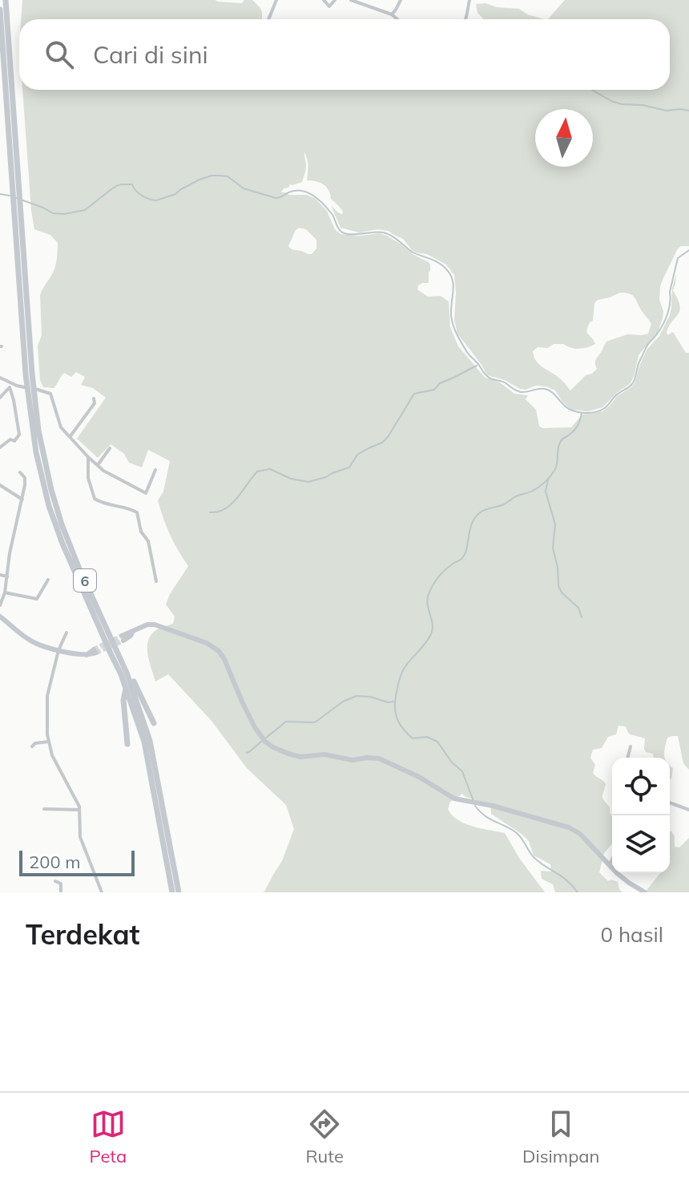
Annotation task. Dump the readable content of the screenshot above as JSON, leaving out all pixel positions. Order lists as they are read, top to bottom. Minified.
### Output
{"streets":{"highway":["6"]},"scale_bar":"200 m","north":"top","page":{"search":"Cari di sini","scale":"200 m","heading":["Terdekat","0 hasil"],"nav":["Peta","Rute","Disimpan"]}}
